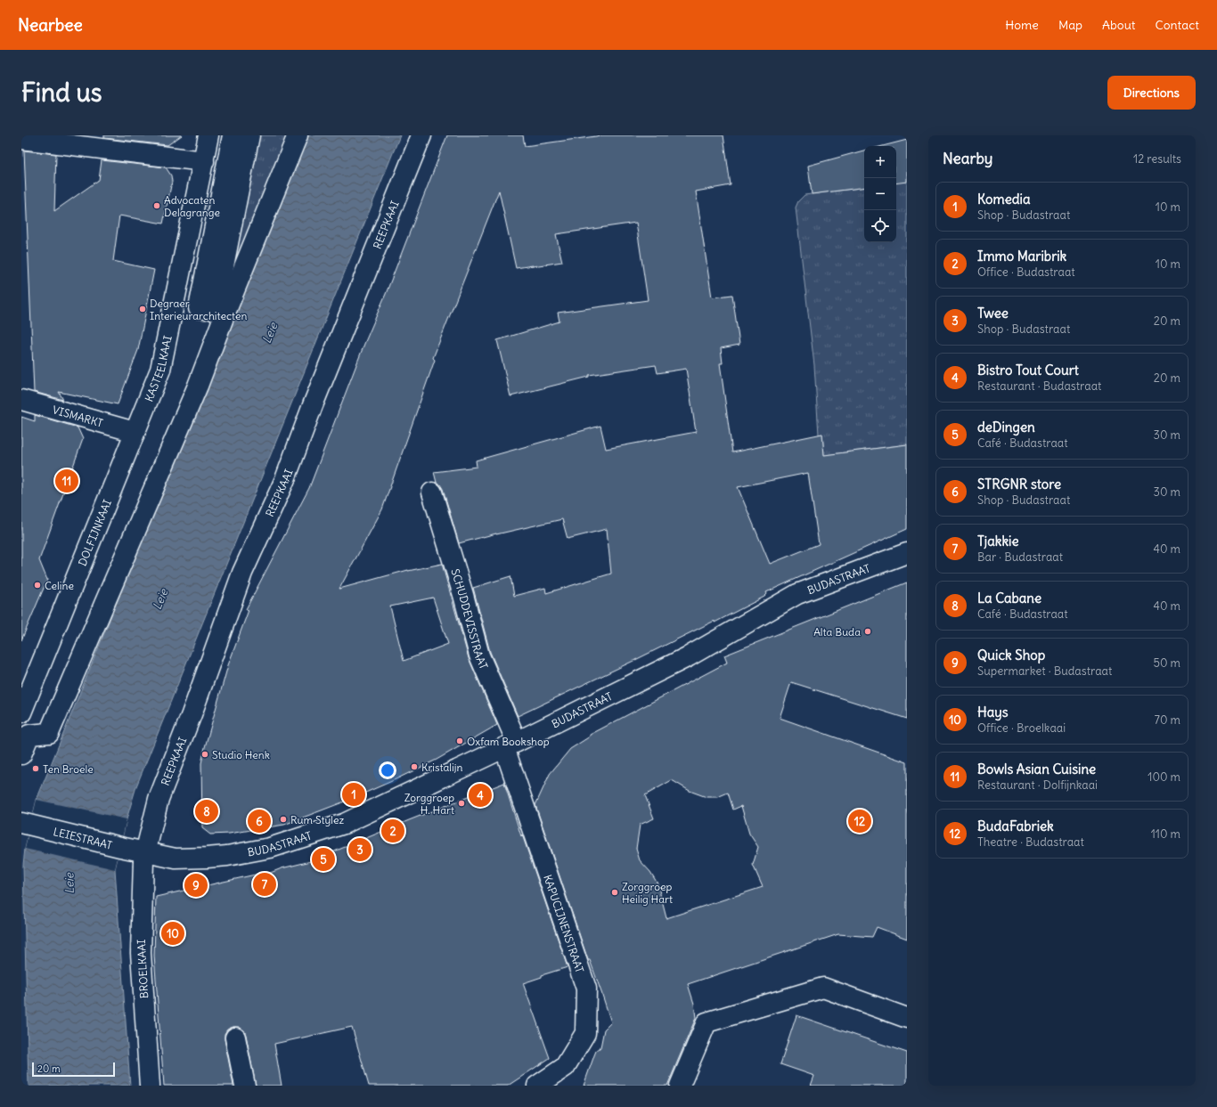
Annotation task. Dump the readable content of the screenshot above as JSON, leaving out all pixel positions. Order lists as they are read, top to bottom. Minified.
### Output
{"streets":{"street":["REEPKAAI","KASTEELKAAI","VISMARKT","DOLFIJNKAAI","BUDASTRAAT","SCHUDDEVISSTRAAT","LEIESTRAAT","KAPUCIJNENSTRAAT","BROELKAAI"]},"crossings":[["REEPKAAI","BUDASTRAAT"],["REEPKAAI","LEIESTRAAT"],["REEPKAAI","BROELKAAI"],["KASTEELKAAI","VISMARKT"],["KASTEELKAAI","DOLFIJNKAAI"],["VISMARKT","DOLFIJNKAAI"],["BUDASTRAAT","SCHUDDEVISSTRAAT"],["BUDASTRAAT","LEIESTRAAT"],["BUDASTRAAT","KAPUCIJNENSTRAAT"],["BUDASTRAAT","BROELKAAI"],["SCHUDDEVISSTRAAT","KAPUCIJNENSTRAAT"],["LEIESTRAAT","BROELKAAI"]],"water":["Leie"],"places":["Advocaten Delagrange","Degraer Interieurarchitecten","Celine","Alta Buda","Oxfam Bookshop","Studio Henk","Kristalijn","Ten Broele","Zorggroep H. Hart","Rum Stylez","Zorggroep Heilig Hart"],"scale_bar":"20 m","page":{"header":"Nearbee","nav":["Home","Map","About","Contact"],"buttons":"Directions","title":"Find us","heading":["Nearby","12 results"],"map_buttons":["+","−"],"list":[{"mark":"1","name":"Komedia","note":"Shop · Budastraat","value":"10 m"},{"mark":"2","name":"Immo Maribrik","note":"Office · Budastraat","value":"10 m"},{"mark":"3","name":"Twee","note":"Shop · Budastraat","value":"20 m"},{"mark":"4","name":"Bistro Tout Court","note":"Restaurant · Budastraat","value":"20 m"},{"mark":"5","name":"deDingen","note":"Café · Budastraat","value":"30 m"},{"mark":"6","name":"STRGNR store","note":"Shop · Budastraat","value":"30 m"},{"mark":"7","name":"Tjakkie","note":"Bar · Budastraat","value":"40 m"},{"mark":"8","name":"La Cabane","note":"Café · Budastraat","value":"40 m"},{"mark":"9","name":"Quick Shop","note":"Supermarket · Budastraat","value":"50 m"},{"mark":"10","name":"Hays","note":"Office · Broelkaai","value":"70 m"},{"mark":"11","name":"Bowls Asian Cuisine","note":"Restaurant · Dolfijnkaai","value":"100 m"},{"mark":"12","name":"BudaFabriek","note":"Theatre · Budastraat","value":"110 m"}],"pins":["11","1","4","8","6","12","2","3","5","7","9","10"],"scale":"20 m"}}
